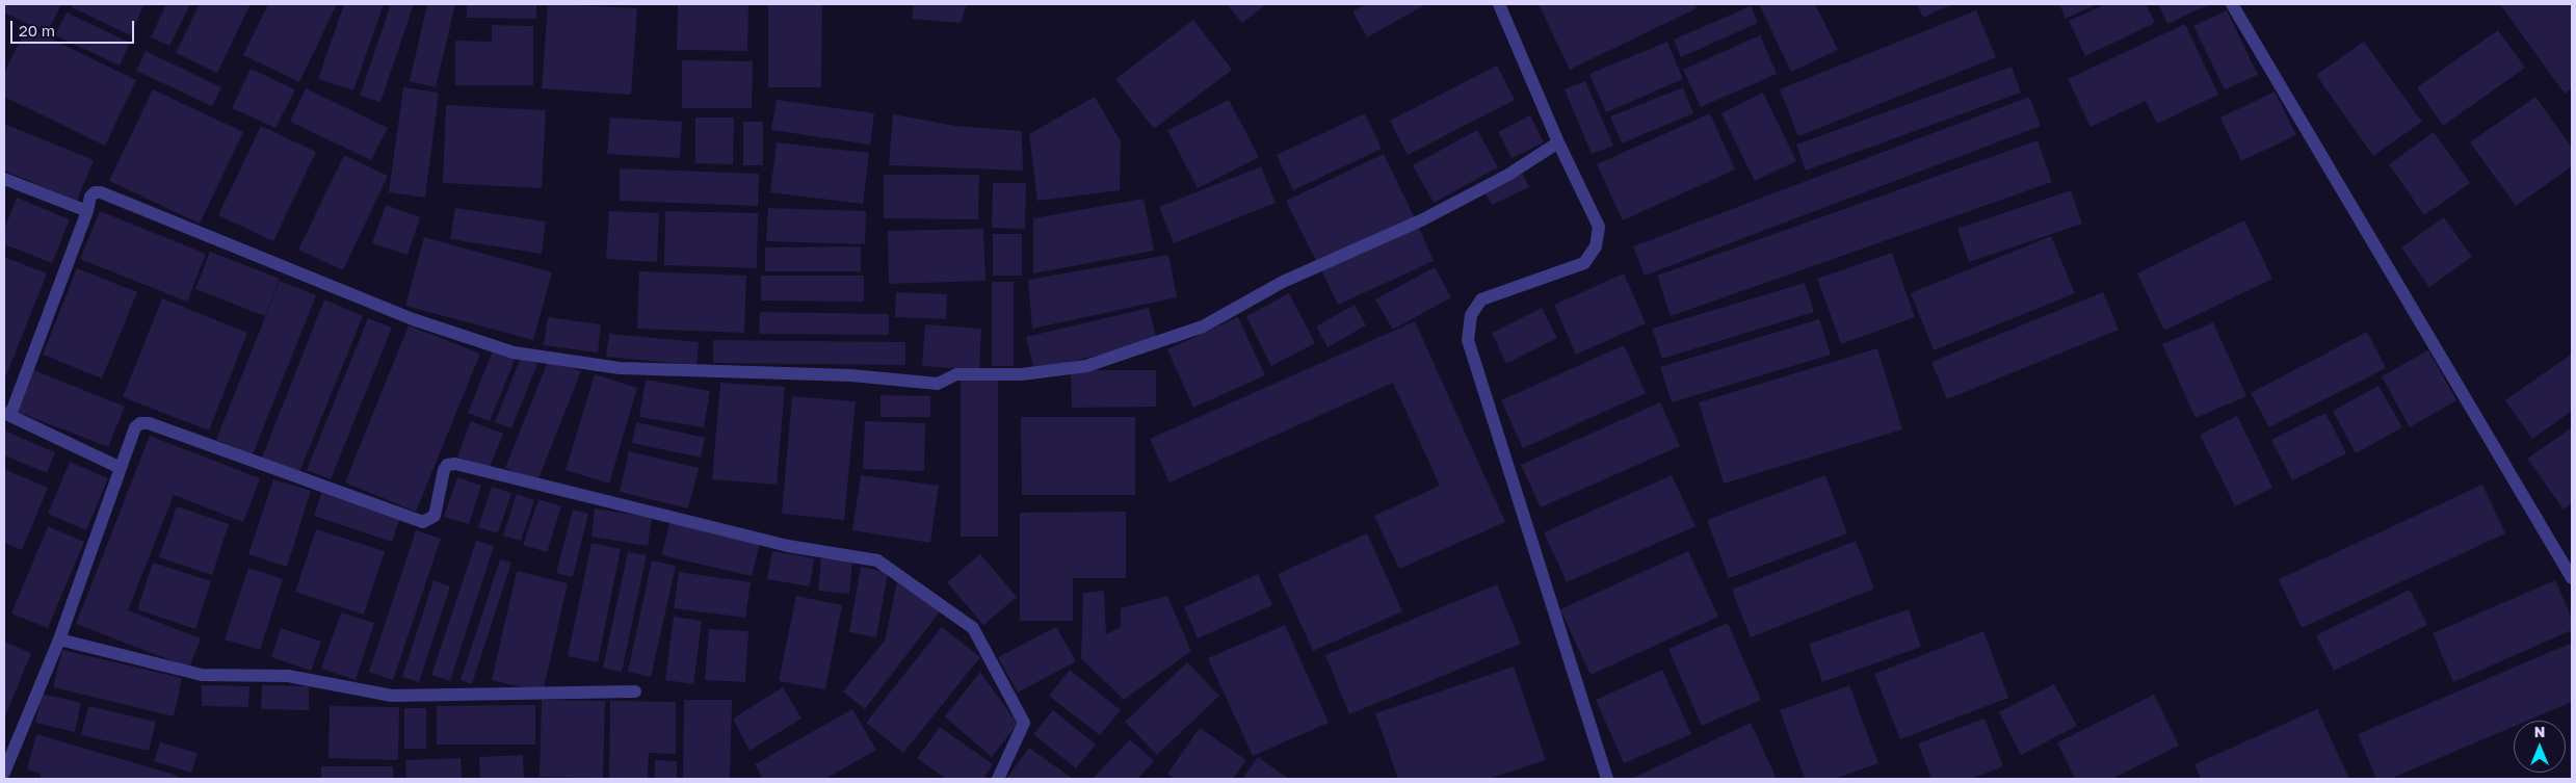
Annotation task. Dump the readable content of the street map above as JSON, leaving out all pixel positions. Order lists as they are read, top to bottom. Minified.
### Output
{"scale_bar":"20 m","north":"top"}
